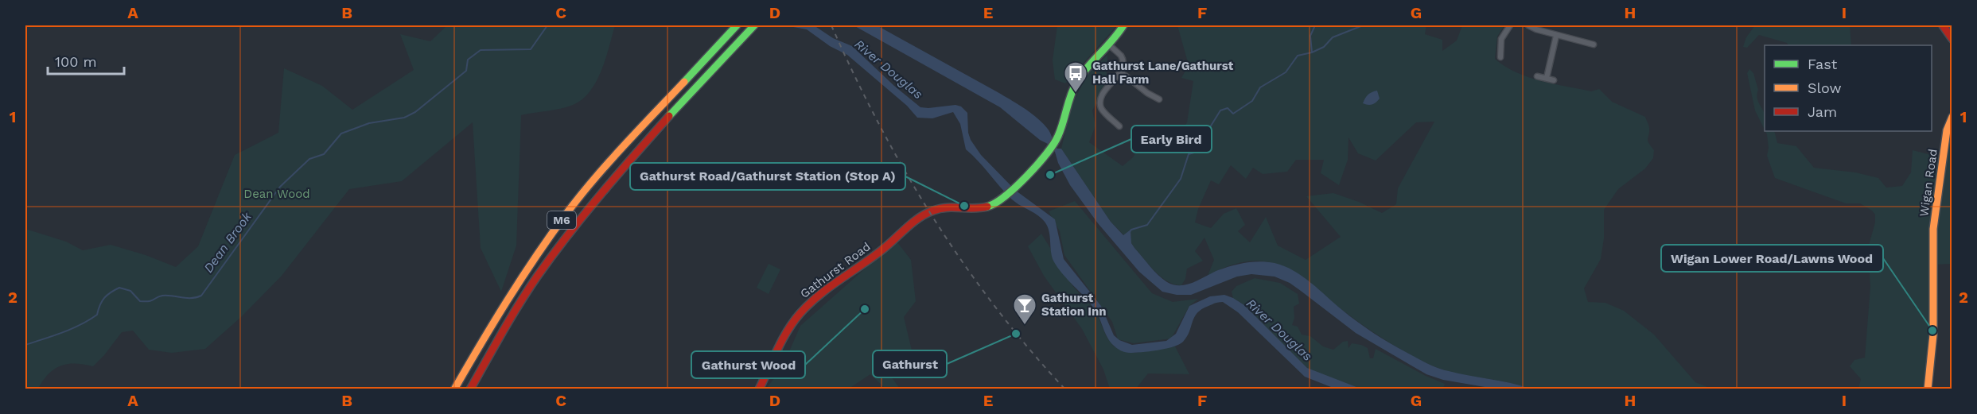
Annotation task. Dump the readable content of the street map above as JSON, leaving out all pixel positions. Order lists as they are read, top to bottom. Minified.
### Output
{"streets":{"main road":["Wigan Road","M6","Gathurst Road"]},"water":["River Douglas","Dean Brook"],"parks":["Dean Wood"],"places":{"bus stop":["Gathurst Lane/Gathurst Hall Farm"],"other":["Early Bird","Gathurst Road/Gathurst Station (Stop A)","Gathurst Wood","Wigan Lower Road/Lawns Wood","Gathurst"],"bar":["Gathurst Station Inn"]},"legend":["Fast","Slow","Jam"],"scale_bar":"100 m","grid":{"columns":["A","B","C","D","E","F","G","H","I"],"rows":["1","2"]}}
